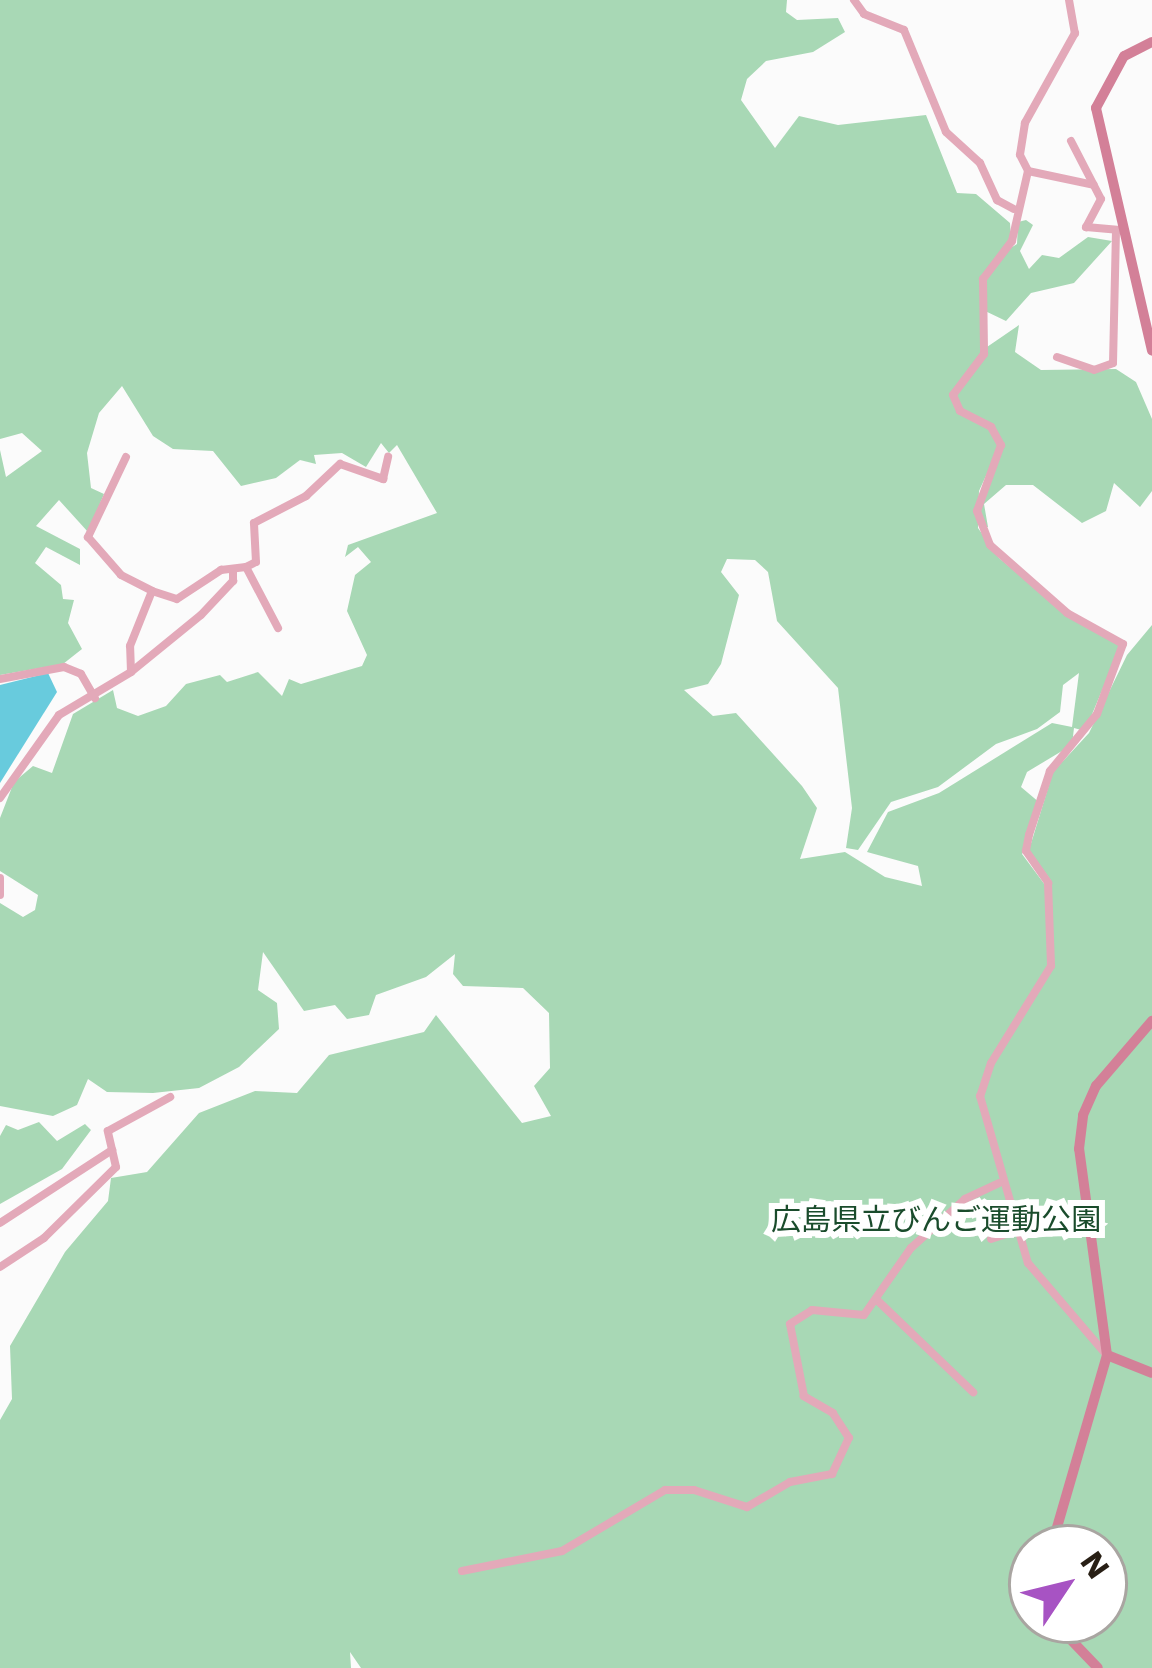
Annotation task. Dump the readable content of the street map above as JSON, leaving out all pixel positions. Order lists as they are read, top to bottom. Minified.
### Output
{"parks":["広島県立びんご運動公園"],"north":"top right"}
